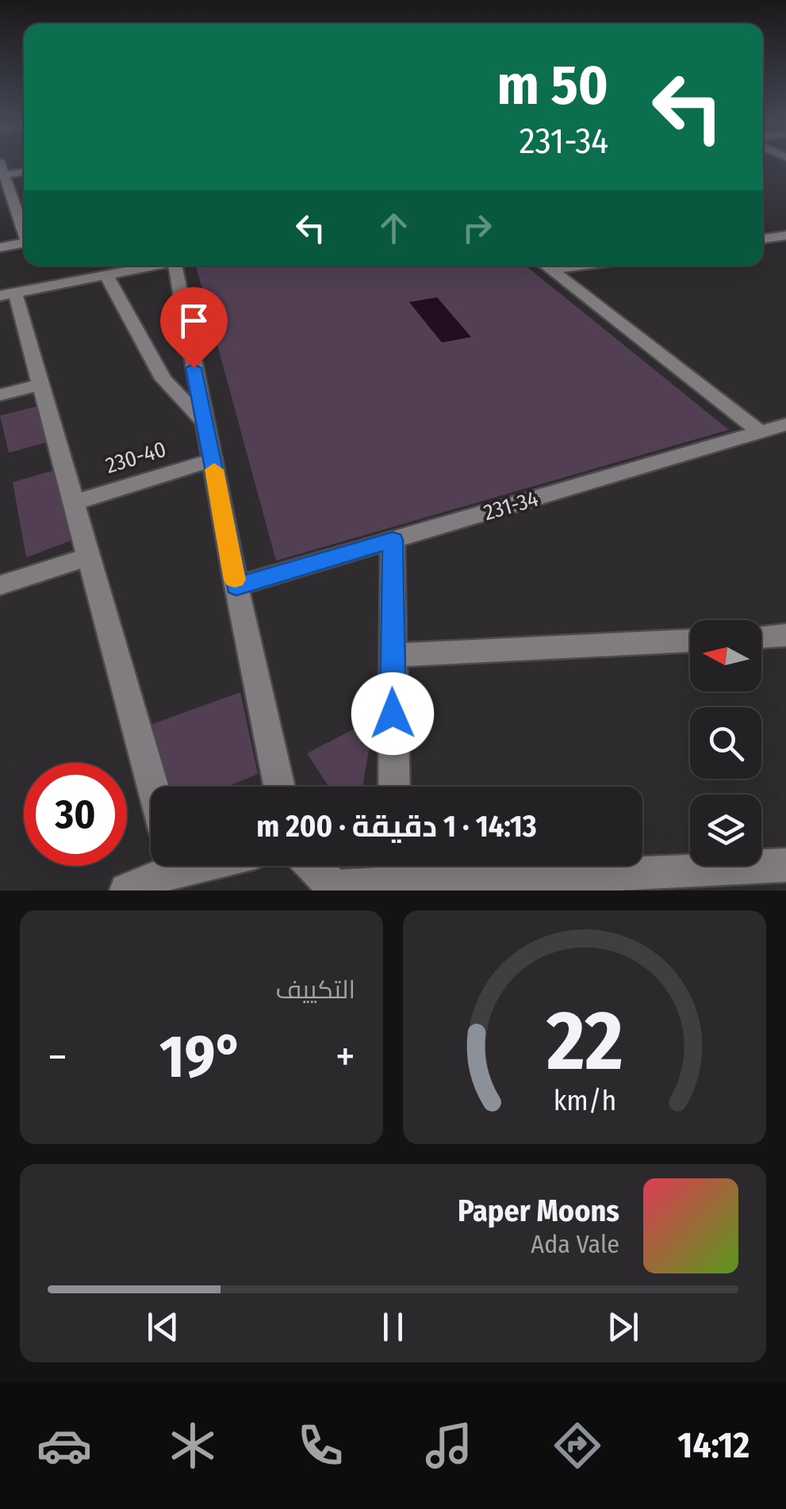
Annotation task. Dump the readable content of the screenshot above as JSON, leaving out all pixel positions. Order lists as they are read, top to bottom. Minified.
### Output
{"streets":{"street":["230-40","231-34"]},"north":"left","page":{"turn":["50 m","231-34"],"limit":"30","trip":"14:13 · 1 دقيقة · 200 m","tile":"التكييف","heat":["−","19°","+"],"song":["Paper Moons","Ada Vale"],"tabs":"14:12","gauge":["22","km/h"]}}
